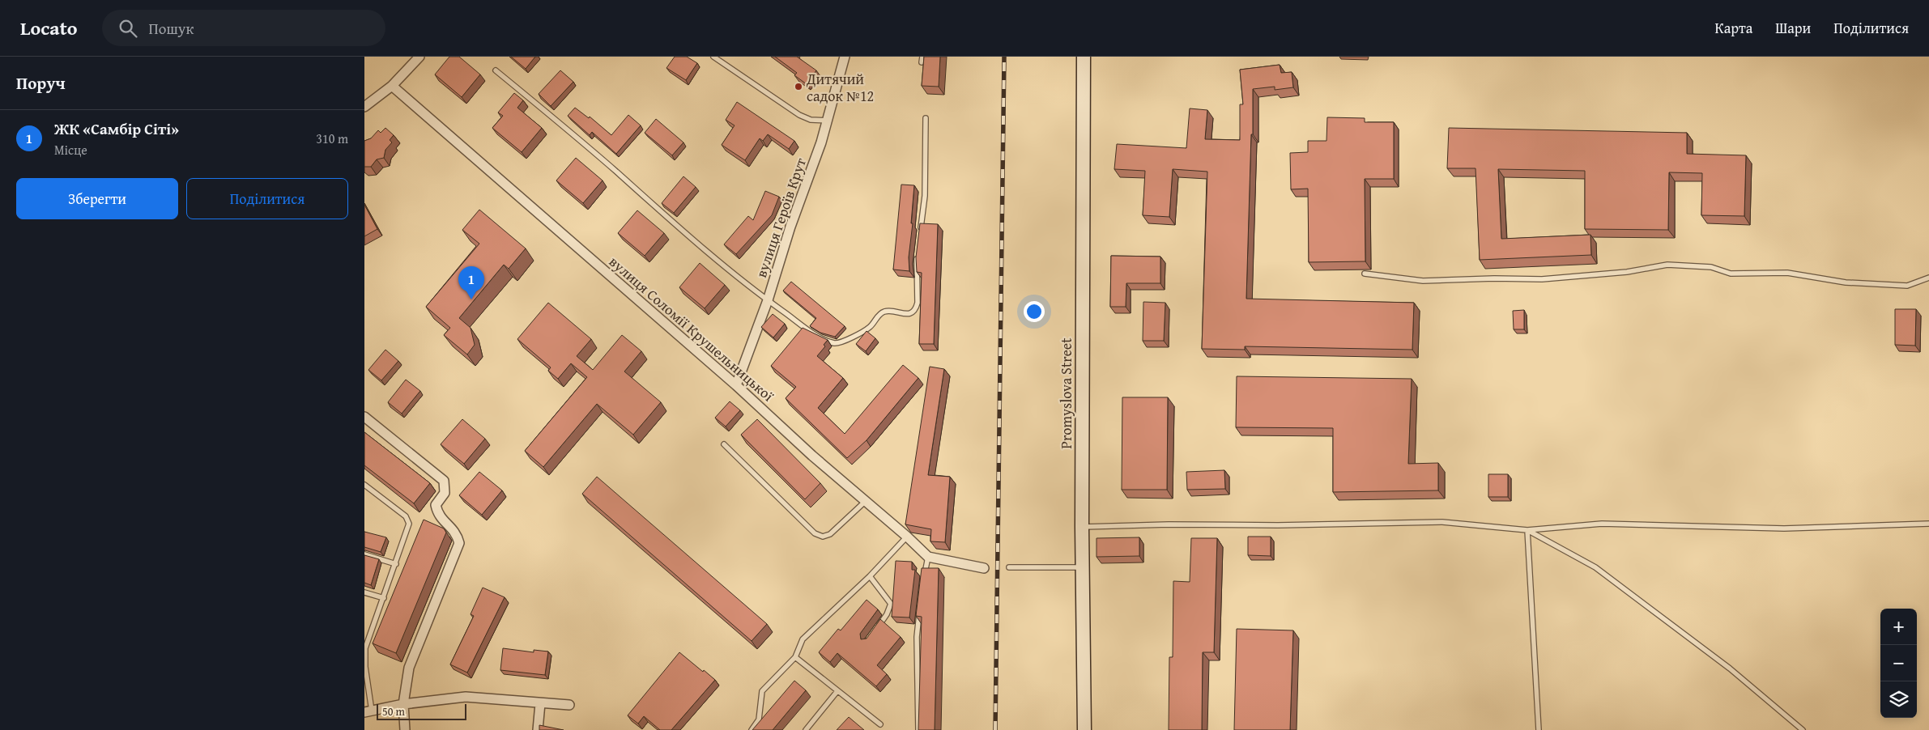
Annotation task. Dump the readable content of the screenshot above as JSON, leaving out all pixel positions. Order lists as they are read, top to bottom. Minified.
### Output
{"streets":{"street":["вулиця Героїв Крут","вулиця Соломії Крушельницької","Promyslova Street"]},"crossings":[["вулиця Героїв Крут","вулиця Соломії Крушельницької"]],"places":["Дитячий садок №12"],"scale_bar":"50 m","page":{"header":"Locato","search":"Пошук","nav":["Карта","Шари","Поділитися"],"heading":"Поруч","list":[{"mark":"1","name":"ЖК «Самбір Сіті»","note":"Місце","value":"310 m"}],"buttons":["Зберегти","Поділитися"],"pins":"1","map_buttons":["+","−"],"scale":"50 m"}}
